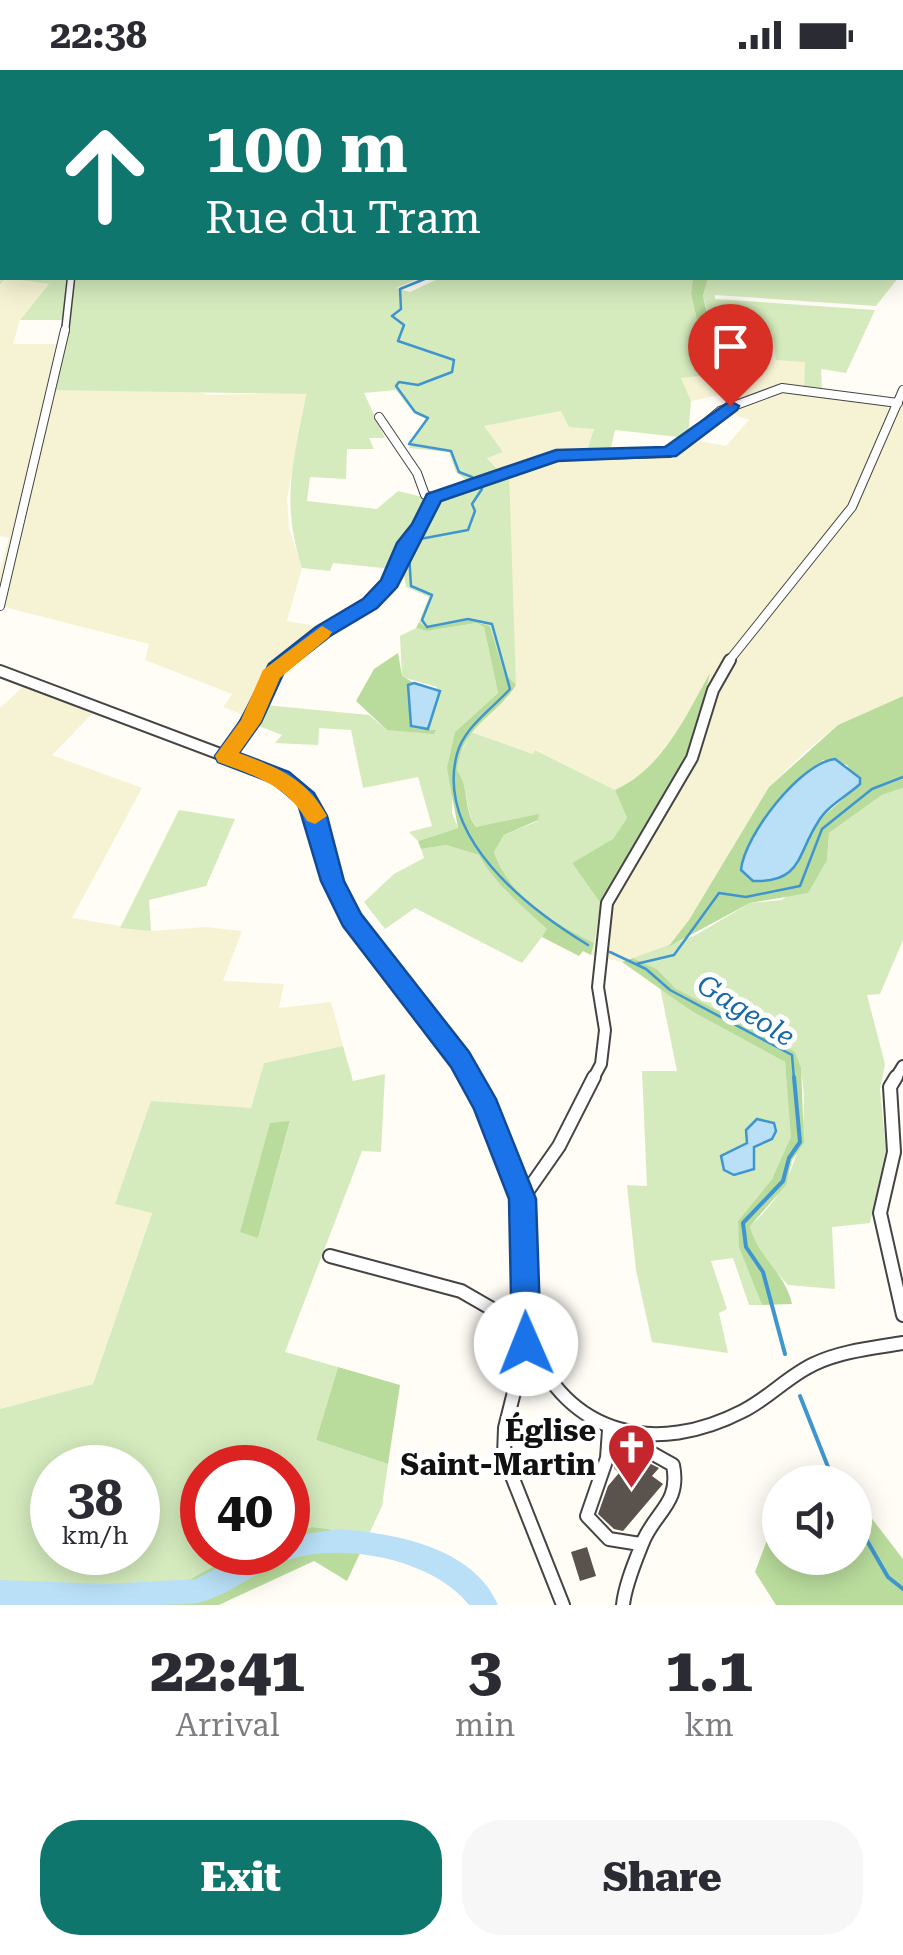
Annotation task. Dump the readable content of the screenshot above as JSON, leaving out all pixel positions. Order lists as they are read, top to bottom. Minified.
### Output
{"water":["Gageole"],"places":{"church":["Église Saint-Martin"]},"page":{"status":"22:38","turn":["100 m","Rue du Tram"],"speed":"38 km/h","limit":"40","eta":["22:41","Arrival","3","min","1.1","km"],"buttons":["Exit","Share"]}}
